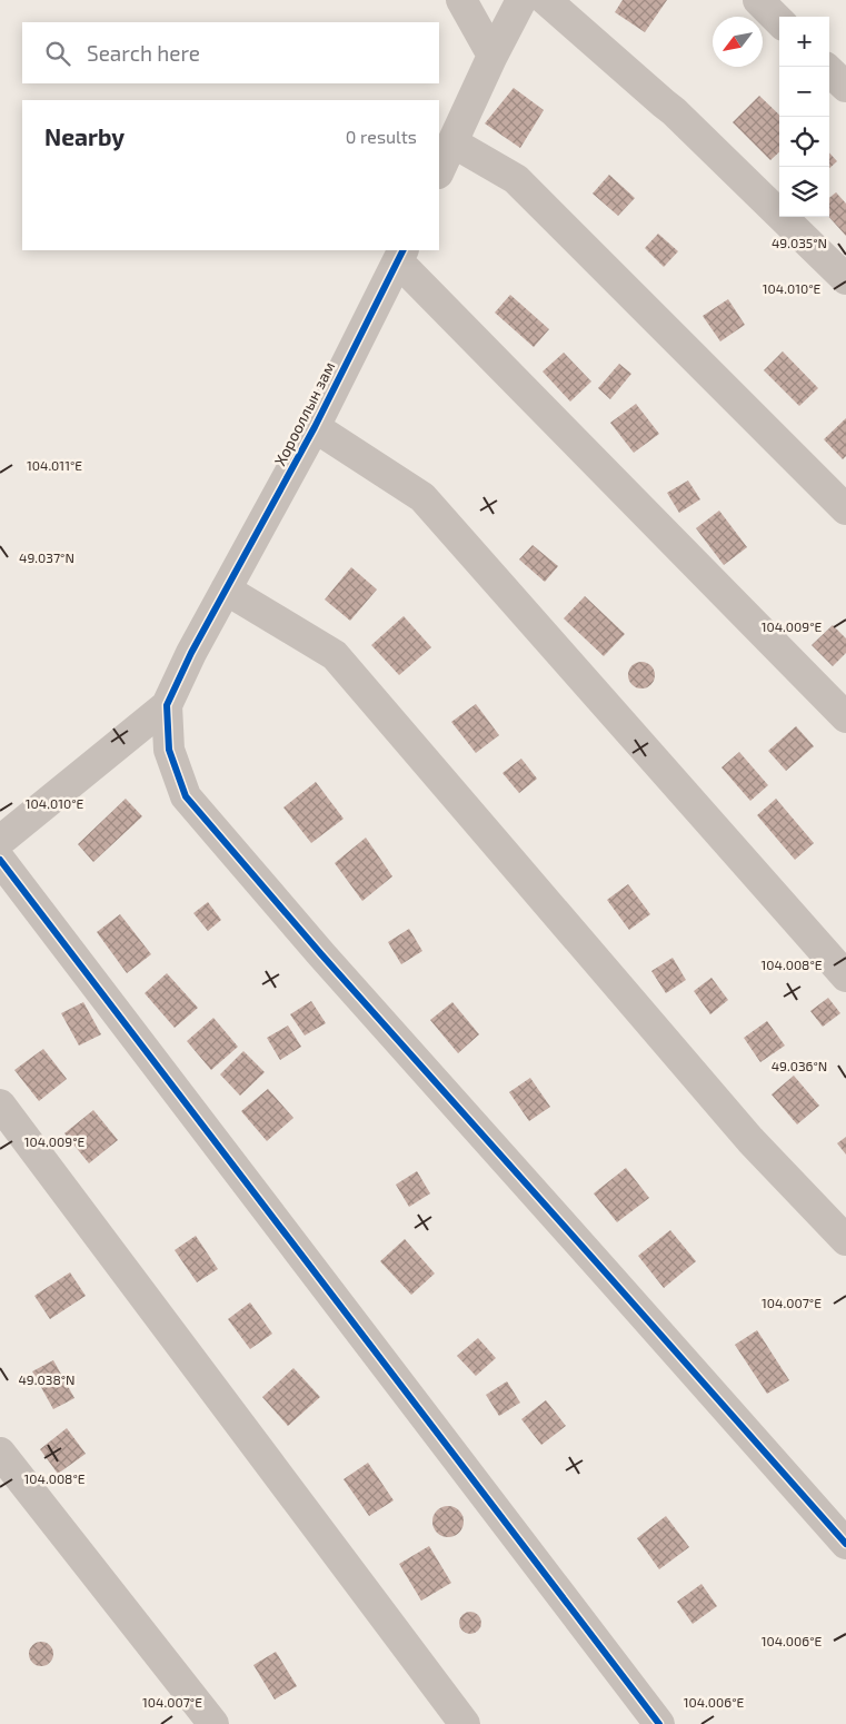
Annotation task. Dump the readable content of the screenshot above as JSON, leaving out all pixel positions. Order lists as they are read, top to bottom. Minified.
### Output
{"streets":{"street":["Хорооллын зам"]},"north":"bottom left","page":{"map_buttons":["+","−"],"search":"Search here","heading":["Nearby","0 results"]},"coordinates":["49.035°N","104.010°E","104.011°E","49.037°N","104.009°E","104.008°E","49.036°N","104.007°E","49.038°N","104.006°E"]}
